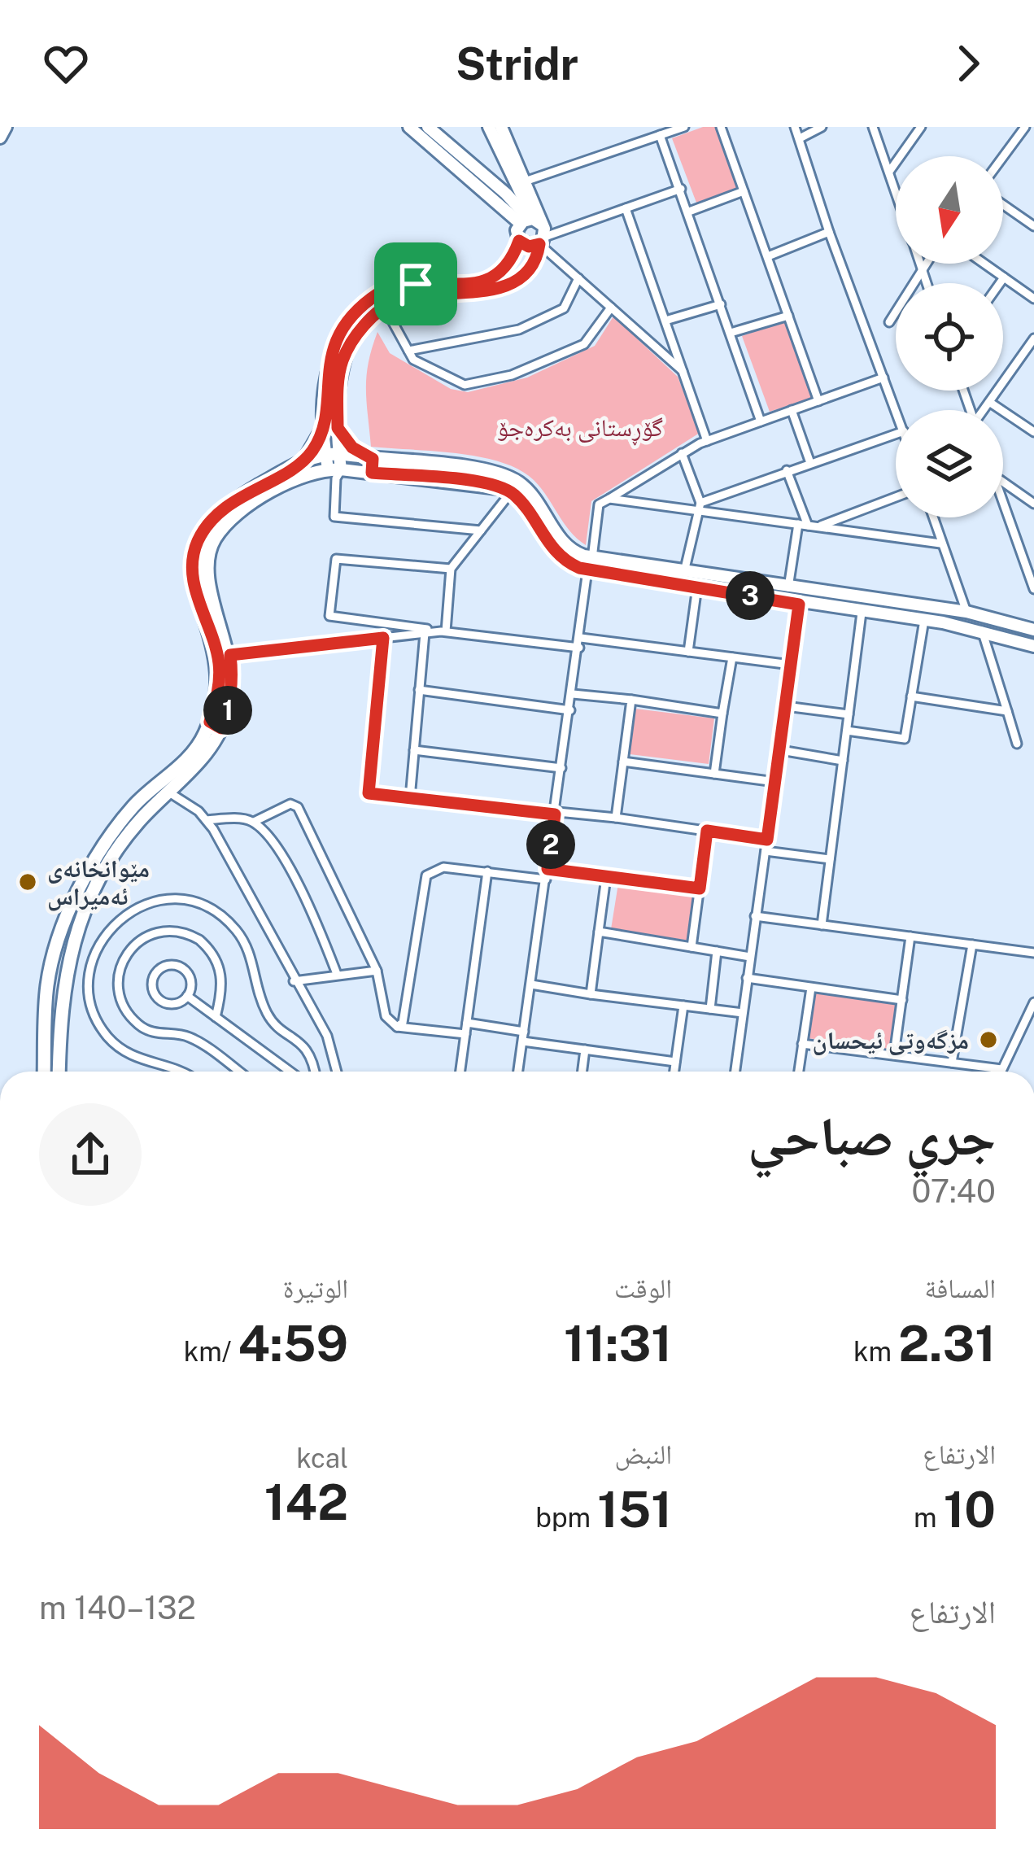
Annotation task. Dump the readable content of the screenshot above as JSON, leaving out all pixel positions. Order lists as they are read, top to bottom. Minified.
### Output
{"parks":["گۆڕستانی بەکرەجۆ"],"places":["مێوانخانەی ئەمیراس","مزگەوتی ئیحسان"],"north":"bottom","page":{"header":"Stridr","pins":["3","1","2"],"heading":["جري صباحي","07:40"],"stats":[["المسافة","2.31 km"],["الوقت","11:31"],["الوتيرة","4:59 /km"],["الارتفاع","10 m"],["النبض","151 bpm"],["kcal","142"]],"chart":["الارتفاع","132–140 m"]}}
